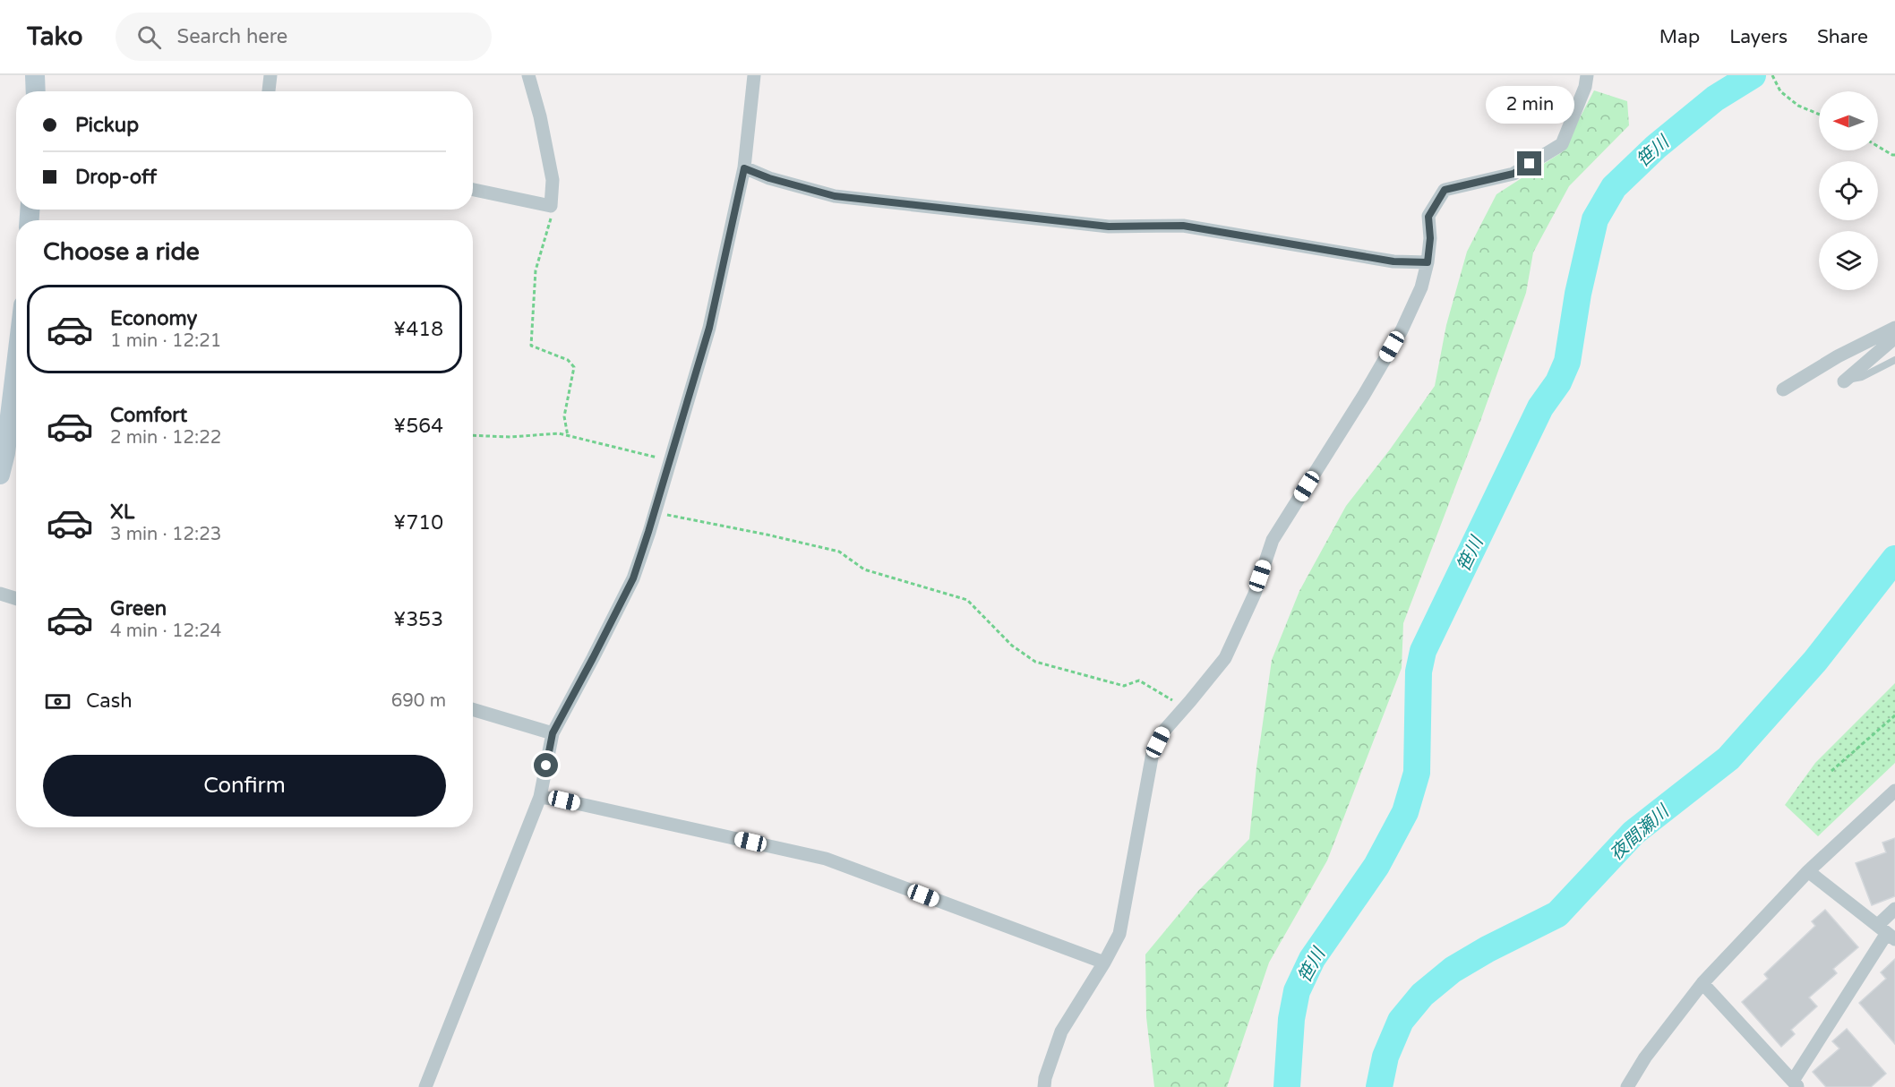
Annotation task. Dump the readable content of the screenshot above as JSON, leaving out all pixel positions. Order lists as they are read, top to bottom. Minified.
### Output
{"water":["笹川","夜間瀬川"],"north":"left","page":{"header":"Tako","search":"Search here","nav":["Map","Layers","Share"],"bubble":"2 min","banner":["Pickup","Drop-off"],"heading":"Choose a ride","list":[{"name":"Economy","note":"1 min · 12:21","value":"¥418"},{"name":"Comfort","note":"2 min · 12:22","value":"¥564"},{"name":"XL","note":"3 min · 12:23","value":"¥710"},{"name":"Green","note":"4 min · 12:24","value":"¥353"}],"pay":["Cash","690 m"],"buttons":"Confirm"}}
